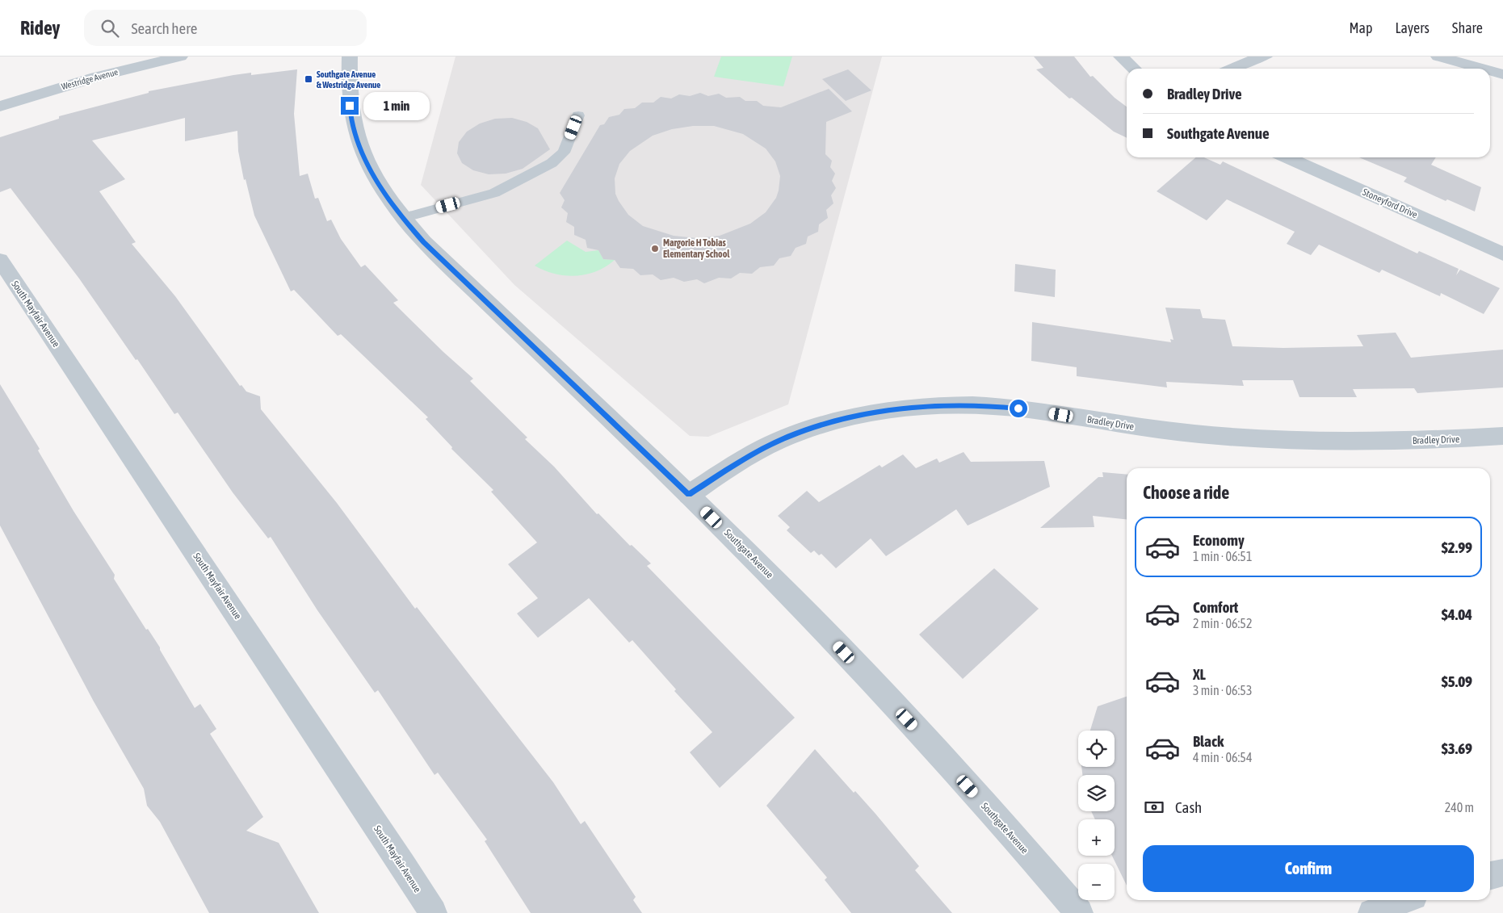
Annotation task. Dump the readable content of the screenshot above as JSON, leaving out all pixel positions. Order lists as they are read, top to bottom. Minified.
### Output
{"streets":{"street":["Westridge Avenue","Stoneyford Drive","South Mayfair Avenue","Bradley Drive","Southgate Avenue"]},"crossings":[["Bradley Drive","Southgate Avenue"]],"places":{"transit":["Southgate Avenue & Westridge Avenue"],"other":["Margorie H Tobias Elementary School"]},"page":{"header":"Ridey","search":"Search here","nav":["Map","Layers","Share"],"banner":["Bradley Drive","Southgate Avenue"],"bubble":"1 min","heading":"Choose a ride","list":[{"name":"Economy","note":"1 min · 06:51","value":"$2.99"},{"name":"Comfort","note":"2 min · 06:52","value":"$4.04"},{"name":"XL","note":"3 min · 06:53","value":"$5.09"},{"name":"Black","note":"4 min · 06:54","value":"$3.69"}],"map_buttons":["+","−"],"pay":["Cash","240 m"],"buttons":"Confirm"}}
